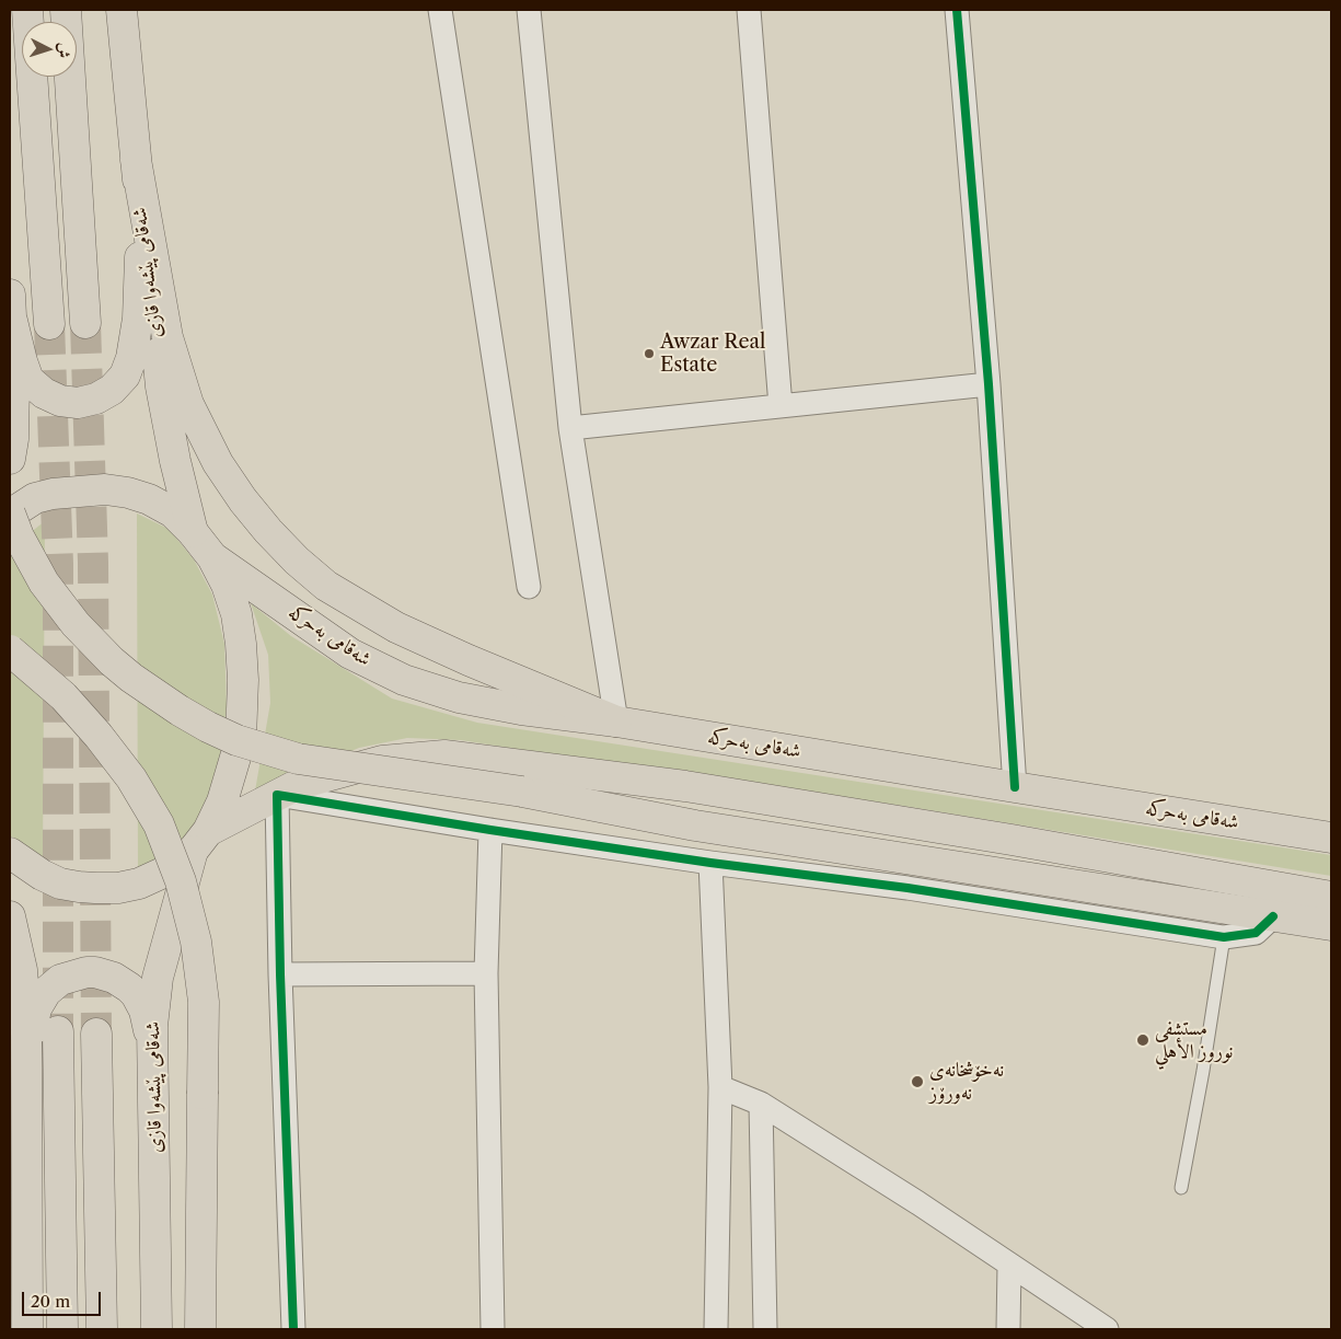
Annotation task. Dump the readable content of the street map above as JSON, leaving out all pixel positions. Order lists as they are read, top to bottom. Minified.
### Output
{"streets":{"main road":["شەقامی پێشەوا قازی","شەقامی بەحرکە"]},"crossings":[["شەقامی پێشەوا قازی","شەقامی بەحرکە"]],"places":["Awzar Real Estate","مستشفى نوروز الأهلي","نەخۆشخانەی نەورۆز"],"scale_bar":"20 m","north":"right"}
